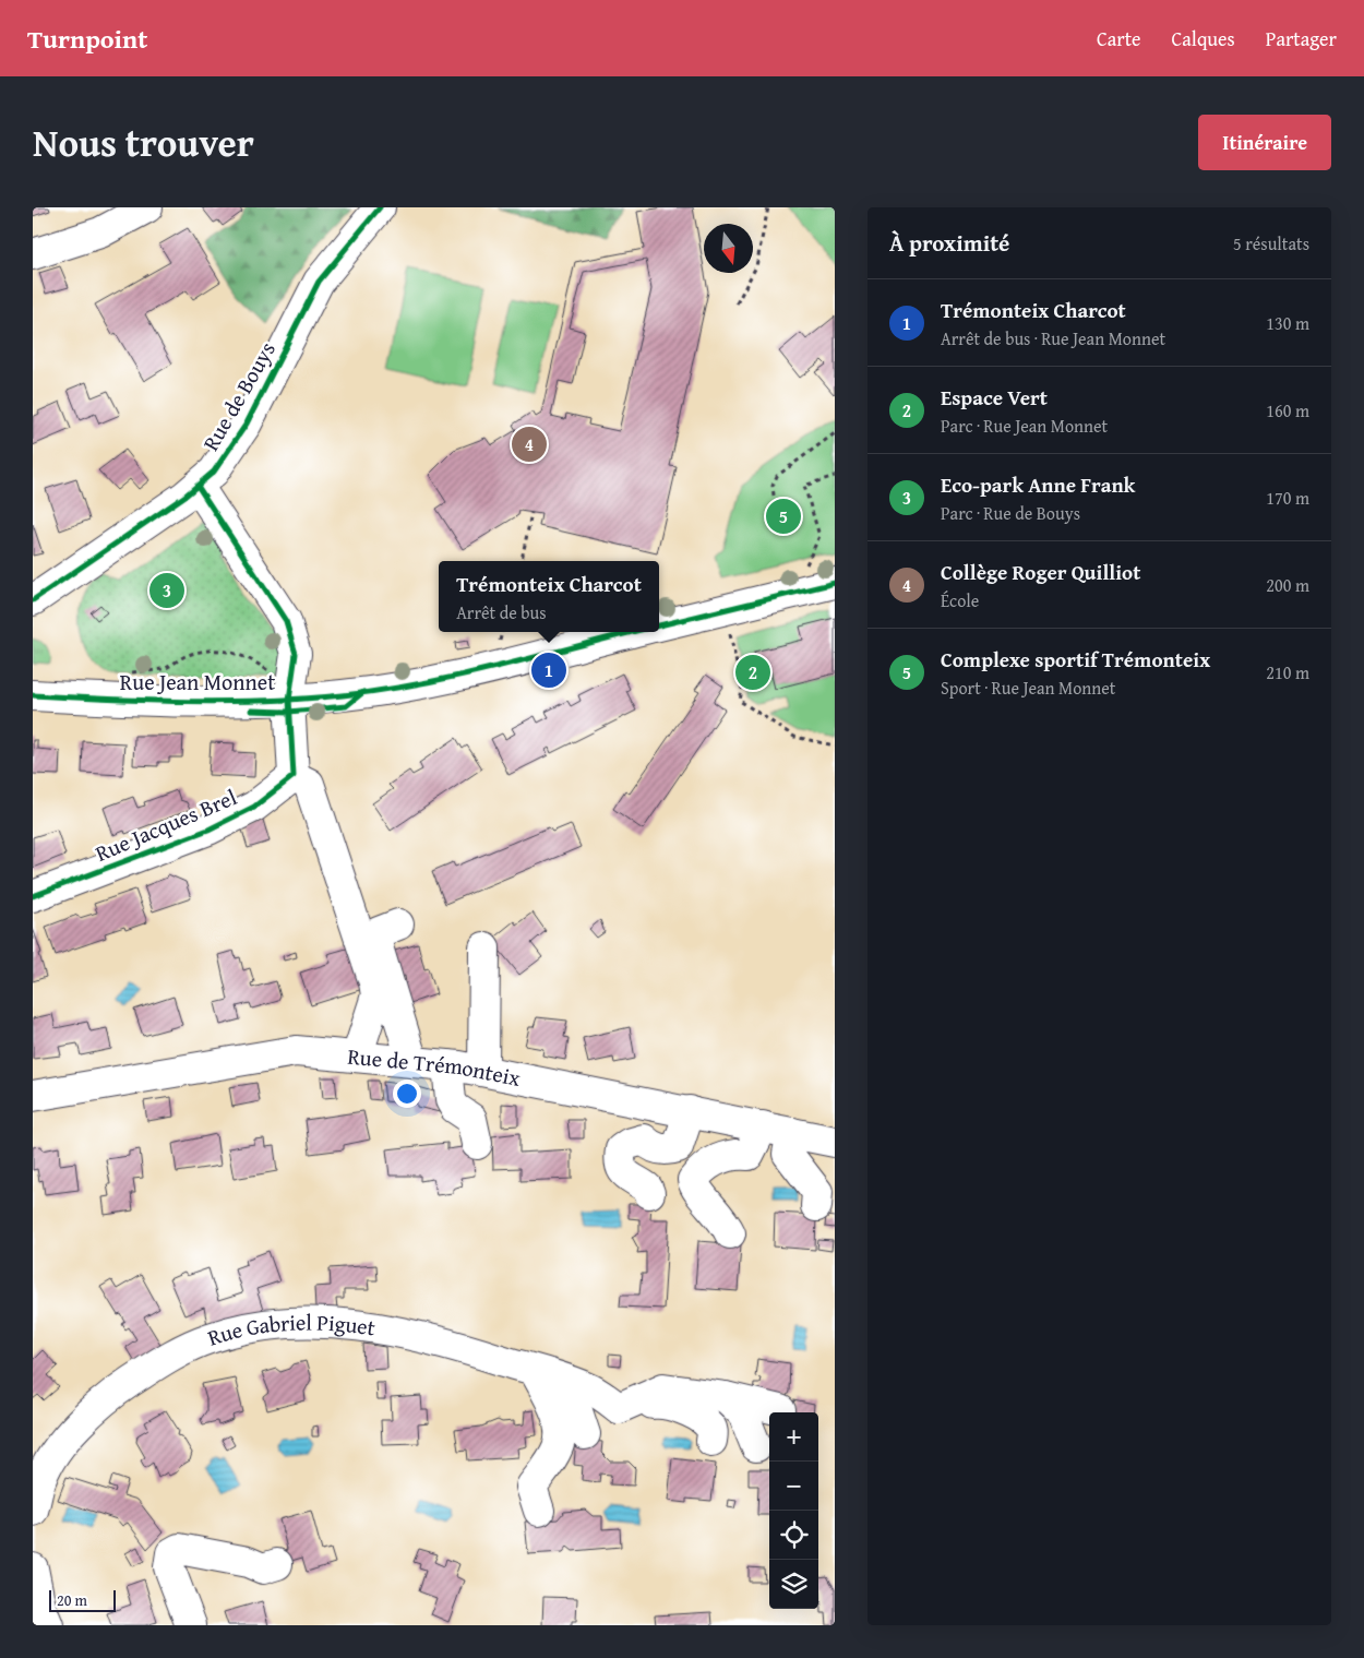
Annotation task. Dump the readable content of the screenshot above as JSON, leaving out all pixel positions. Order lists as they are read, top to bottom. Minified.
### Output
{"streets":{"street":["Rue de Bouys","Rue Jean Monnet","Rue Jacques Brel","Rue de Trémonteix","Rue Gabriel Piguet"]},"scale_bar":"20 m","north":"bottom","page":{"header":"Turnpoint","nav":["Carte","Calques","Partager"],"title":"Nous trouver","buttons":"Itinéraire","heading":["À proximité","5 résultats"],"list":[{"mark":"1","name":"Trémonteix Charcot","note":"Arrêt de bus · Rue Jean Monnet","value":"130 m"},{"mark":"2","name":"Espace Vert","note":"Parc · Rue Jean Monnet","value":"160 m"},{"mark":"3","name":"Eco-park Anne Frank","note":"Parc · Rue de Bouys","value":"170 m"},{"mark":"4","name":"Collège Roger Quilliot","note":"École","value":"200 m"},{"mark":"5","name":"Complexe sportif Trémonteix","note":"Sport · Rue Jean Monnet","value":"210 m"}],"pins":["4","5","3","1","2"],"popup":["Trémonteix Charcot","Arrêt de bus"],"map_buttons":["+","−"],"scale":"20 m"}}
